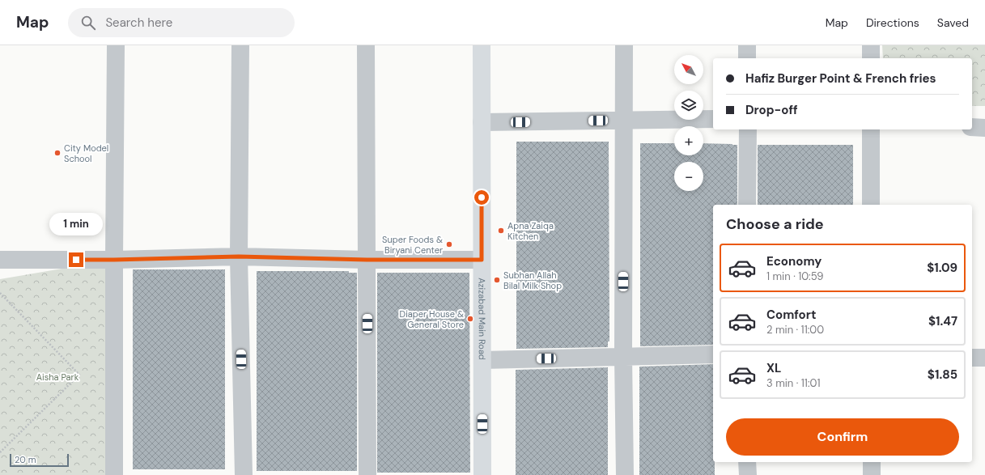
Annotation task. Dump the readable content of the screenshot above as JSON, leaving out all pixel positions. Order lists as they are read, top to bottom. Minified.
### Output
{"streets":{"street":["Azizabad Main Road"]},"parks":["Aisha Park"],"places":["City Model School","Apna Zaiqa Kitchen","Super Foods & Biryani Center","Subhan Allah Bilal Milk Shop","Diaper House & General Store"],"scale_bar":"20 m","north":"top left","page":{"header":"Map","search":"Search here","nav":["Map","Directions","Saved"],"map_buttons":["+","−"],"banner":["Hafiz Burger Point & French fries","Drop-off"],"heading":"Choose a ride","bubble":"1 min","list":[{"name":"Economy","note":"1 min · 10:59","value":"$1.09"},{"name":"Comfort","note":"2 min · 11:00","value":"$1.47"},{"name":"XL","note":"3 min · 11:01","value":"$1.85"}],"buttons":"Confirm","scale":"20 m"}}
